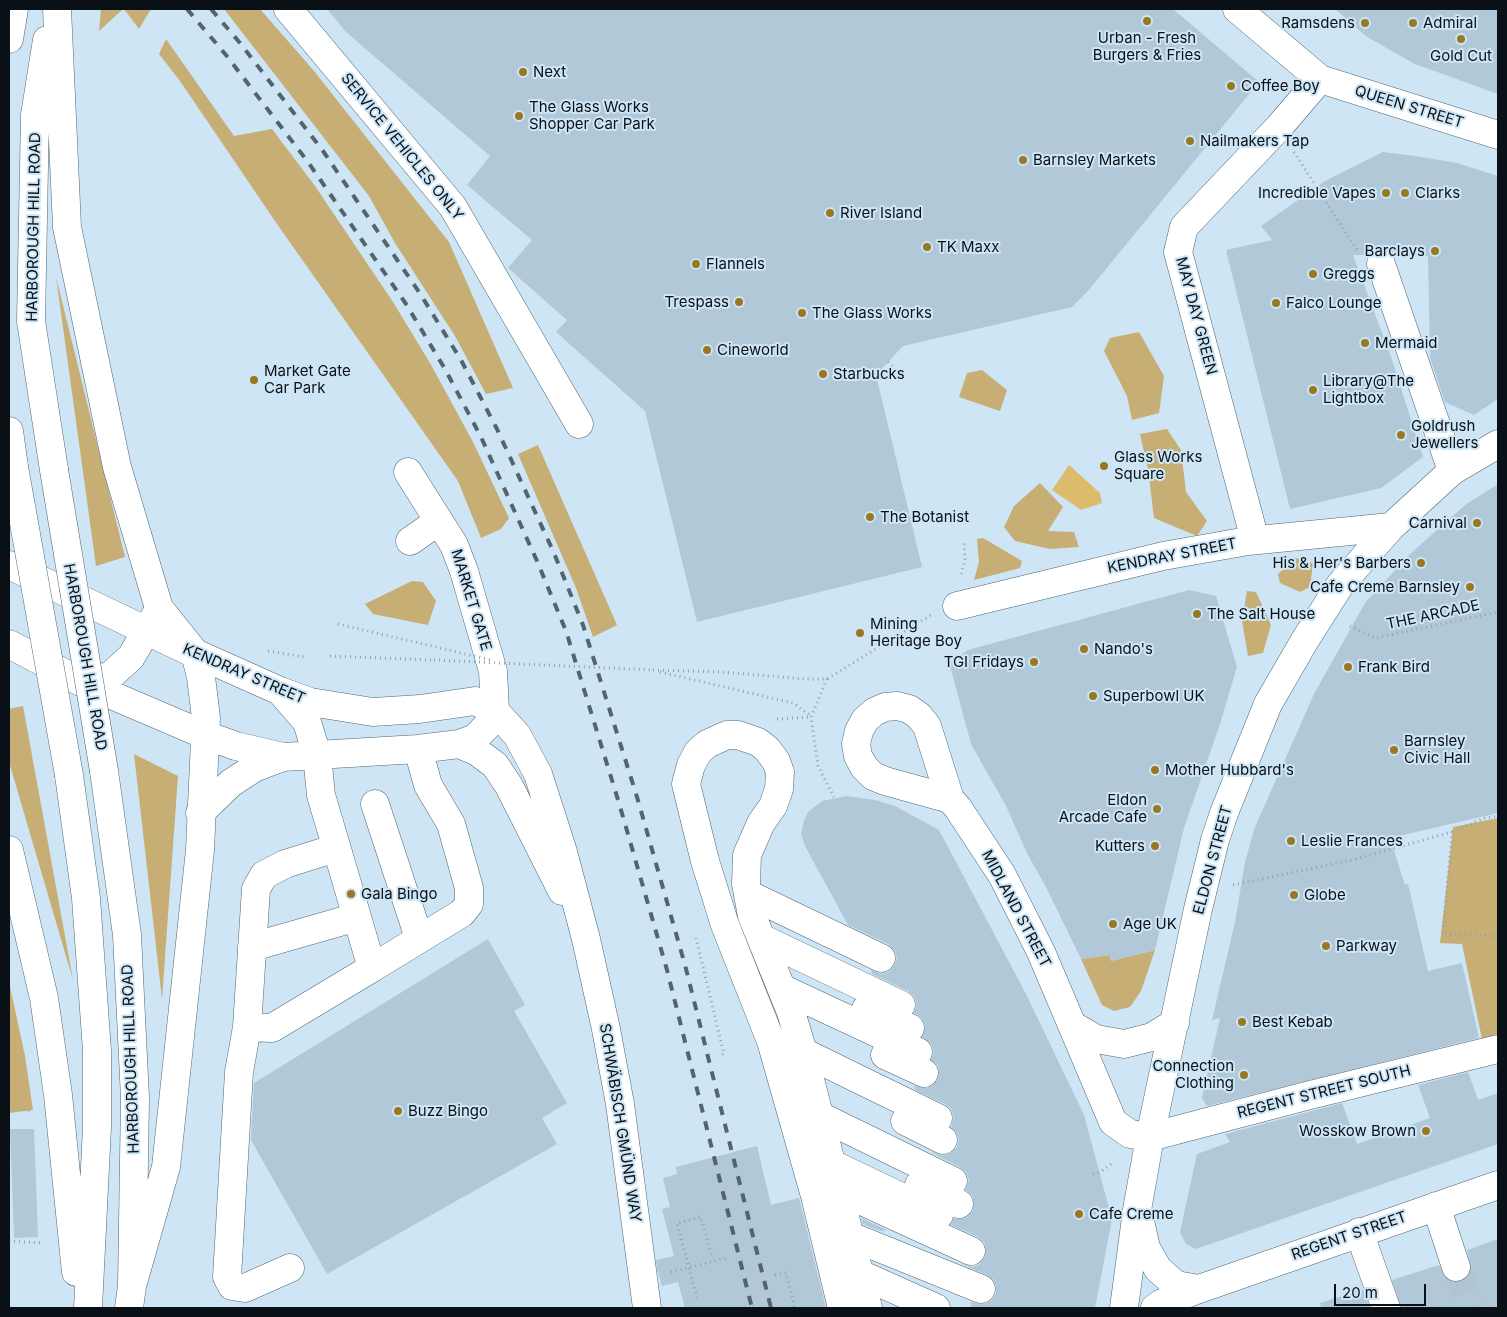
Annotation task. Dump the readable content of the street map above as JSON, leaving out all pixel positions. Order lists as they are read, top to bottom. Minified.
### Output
{"streets":{"main road":["QUEEN STREET","SERVICE VEHICLES ONLY","HARBOROUGH HILL ROAD","MAY DAY GREEN","KENDRAY STREET","MARKET GATE","ELDON STREET","MIDLAND STREET","REGENT STREET SOUTH","SCHWÄBISCH GMÜND WAY","REGENT STREET"],"path":["THE ARCADE"]},"crossings":[["QUEEN STREET","MAY DAY GREEN"],["MAY DAY GREEN","KENDRAY STREET"],["KENDRAY STREET","MARKET GATE"],["KENDRAY STREET","ELDON STREET"],["KENDRAY STREET","SCHWÄBISCH GMÜND WAY"],["MARKET GATE","SCHWÄBISCH GMÜND WAY"],["ELDON STREET","MIDLAND STREET"],["ELDON STREET","REGENT STREET SOUTH"],["MIDLAND STREET","REGENT STREET SOUTH"]],"places":["Urban - Fresh Burgers & Fries","Ramsdens","Admiral","Gold Cut","Next","Coffee Boy","The Glass Works Shopper Car Park","Nailmakers Tap","Barnsley Markets","Incredible Vapes","Clarks","River Island","TK Maxx","Barclays","Flannels","Greggs","Trespass","Falco Lounge","The Glass Works","Mermaid","Cineworld","Starbucks","Market Gate Car Park","Library@The Lightbox","Goldrush Jewellers","Glass Works Square","The Botanist","Carnival","His & Her's Barbers","Cafe Creme Barnsley","The Salt House","Mining Heritage Boy","Nando's","TGI Fridays","Frank Bird","Superbowl UK","Barnsley Civic Hall","Mother Hubbard's","Eldon Arcade Cafe","Leslie Frances","Kutters","Gala Bingo","Globe","Age UK","Parkway","Best Kebab","Connection Clothing","Buzz Bingo","Wosskow Brown","Cafe Creme"],"scale_bar":"20 m"}
